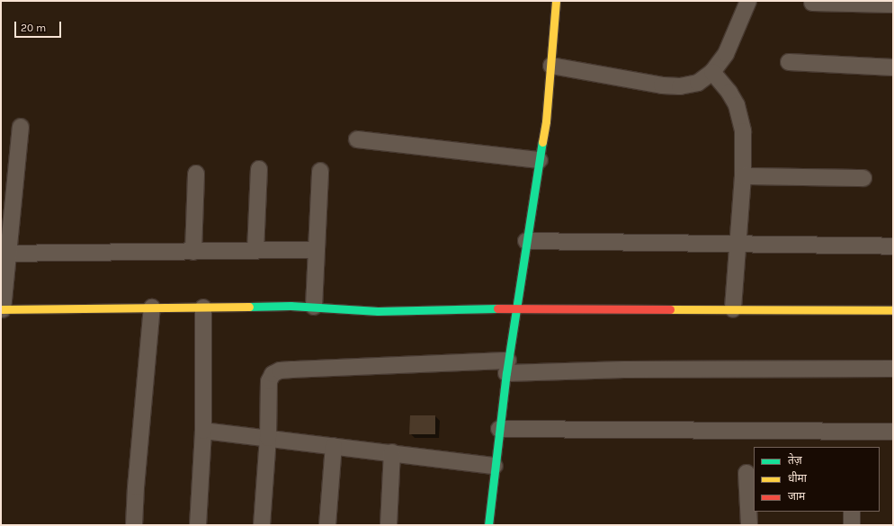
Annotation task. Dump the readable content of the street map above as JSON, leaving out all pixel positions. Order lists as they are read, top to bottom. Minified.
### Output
{"legend":["तेज़","धीमा","जाम"],"scale_bar":"20 m"}
